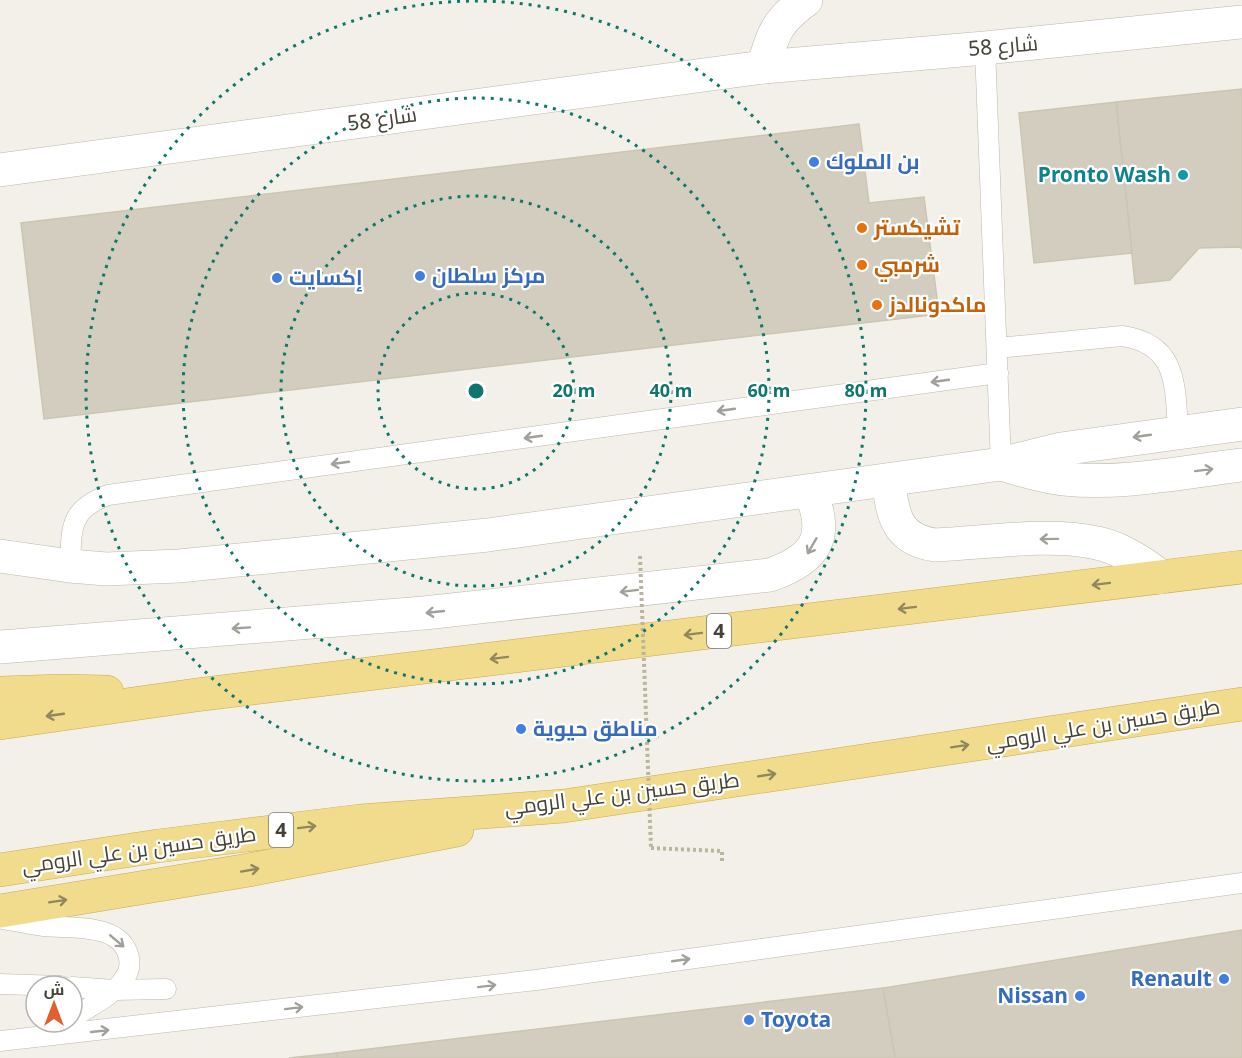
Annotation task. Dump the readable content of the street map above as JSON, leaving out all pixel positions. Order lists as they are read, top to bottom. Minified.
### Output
{"streets":{"highway":["4","طريق حسين بن علي الرومي"],"street":["شارع 58"]},"places":["بن الملوك","Pronto Wash","تشيكستر","شرمبي","مركز سلطان","إكسايت","ماكدونالدز","مناطق حيوية","Renault","Nissan","Toyota"],"north":"top","rings":["20 m","40 m","60 m","80 m"]}
